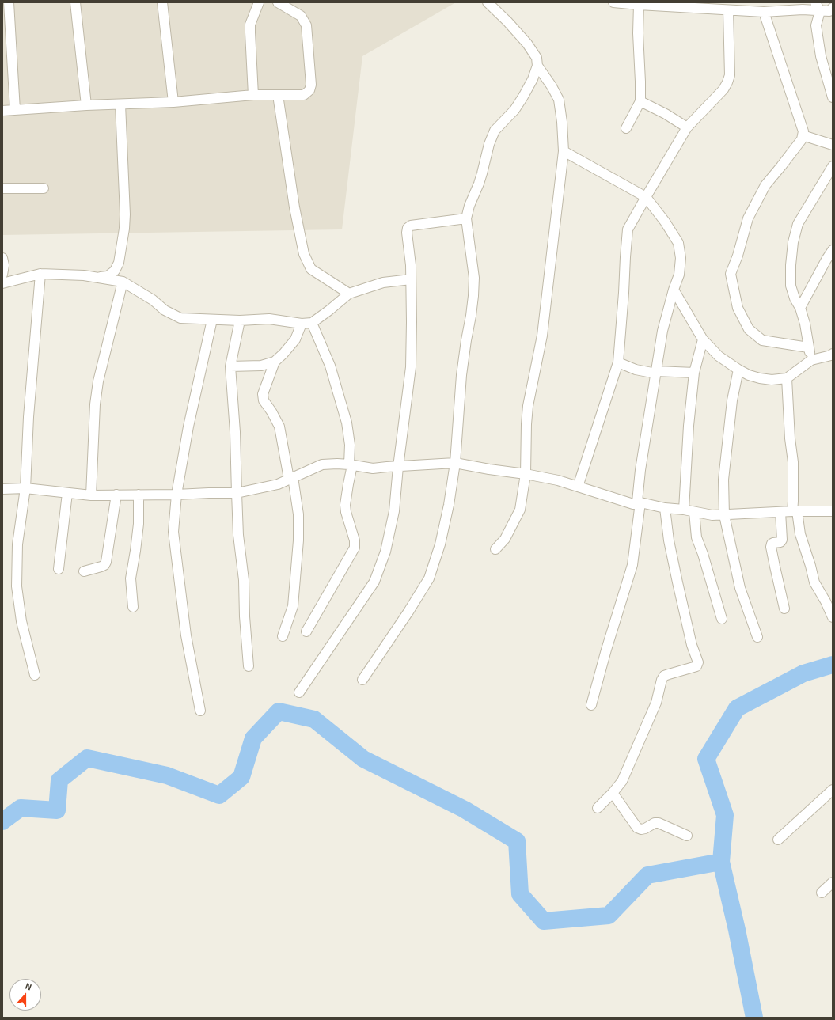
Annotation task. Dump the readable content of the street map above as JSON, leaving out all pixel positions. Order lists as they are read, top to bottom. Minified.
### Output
{"north":"top"}
